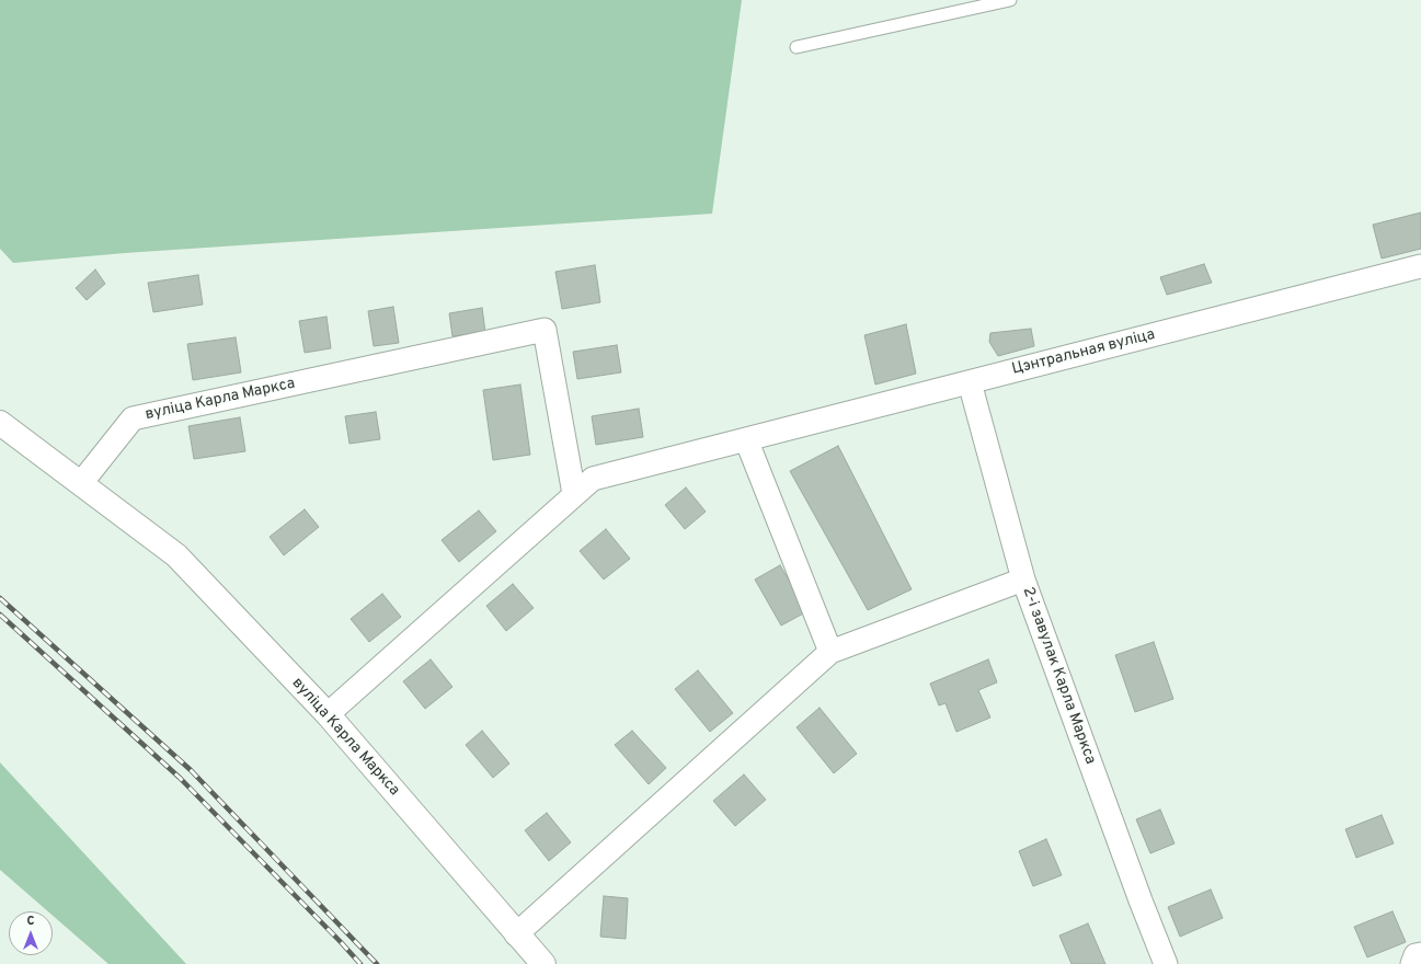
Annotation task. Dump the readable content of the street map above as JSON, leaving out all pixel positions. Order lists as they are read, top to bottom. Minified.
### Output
{"streets":{"street":["Цэнтральная вуліца","вуліца Карла Маркса","2-і завулак Карла Маркса"]},"crossings":[["Цэнтральная вуліца","вуліца Карла Маркса"],["Цэнтральная вуліца","2-і завулак Карла Маркса"]],"north":"top"}
